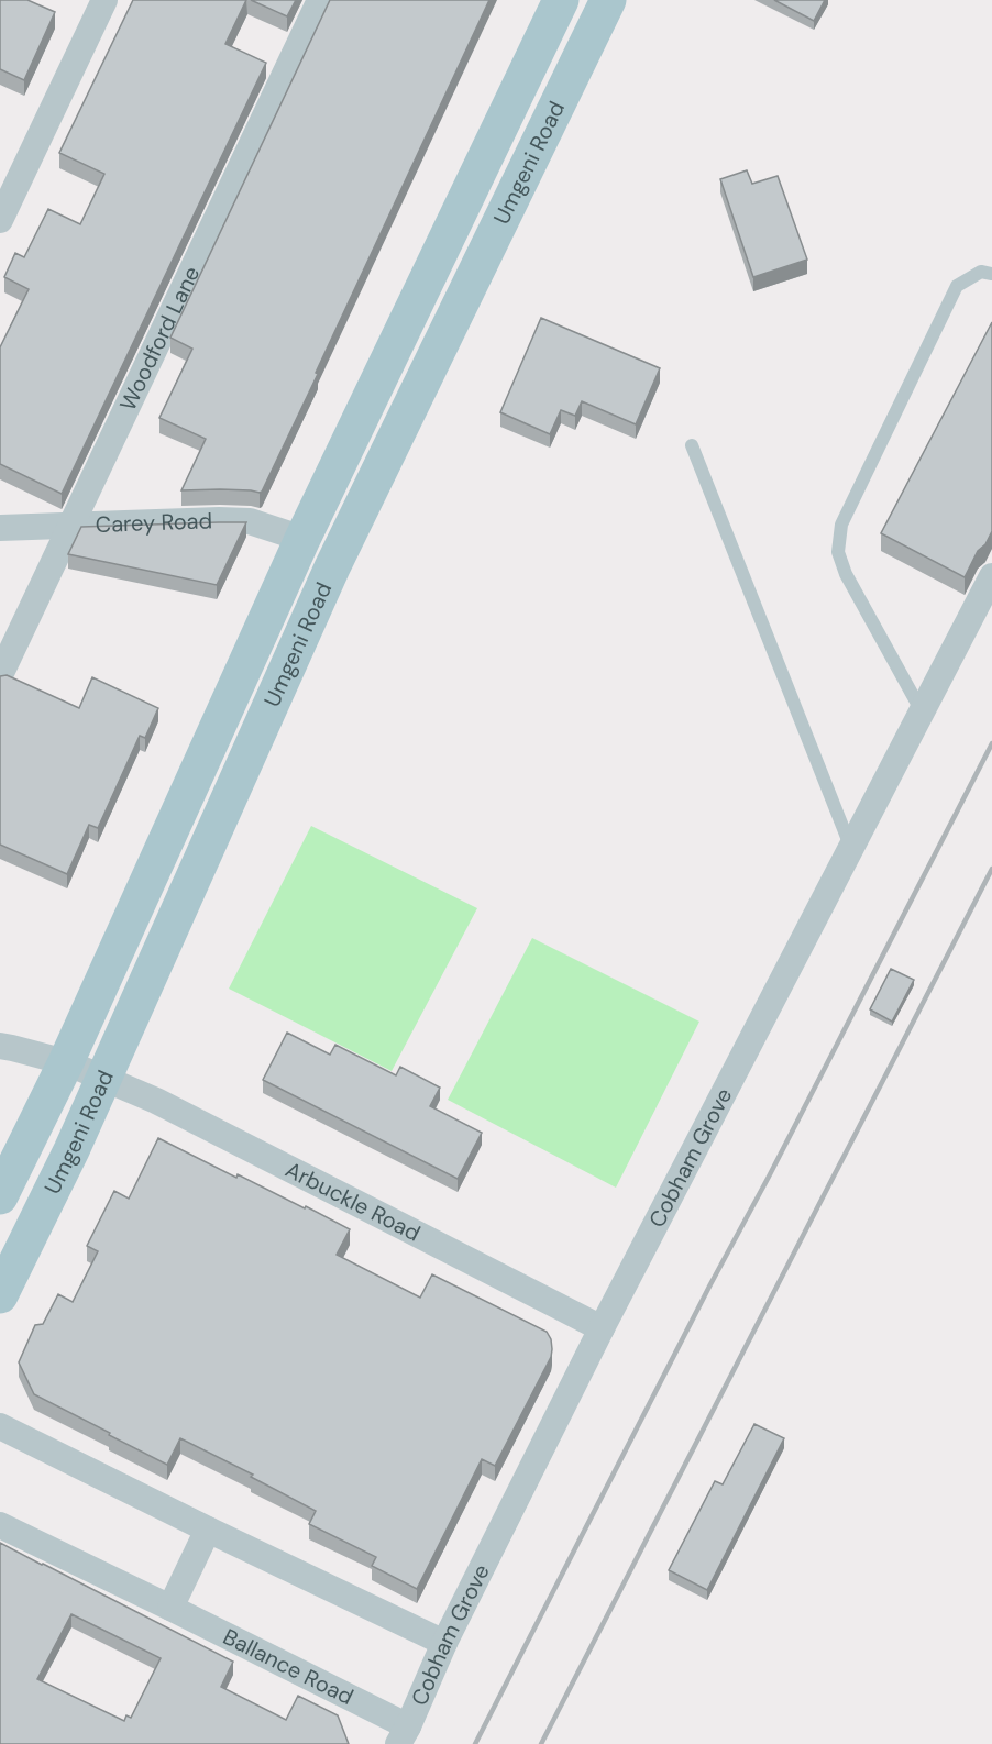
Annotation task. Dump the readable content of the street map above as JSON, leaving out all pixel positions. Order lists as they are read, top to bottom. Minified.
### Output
{"streets":{"main road":["Umgeni Road"],"street":["Woodford Lane","Carey Road","Cobham Grove","Arbuckle Road","Ballance Road"]},"crossings":[["Umgeni Road","Carey Road"],["Umgeni Road","Arbuckle Road"],["Woodford Lane","Carey Road"],["Cobham Grove","Arbuckle Road"],["Cobham Grove","Ballance Road"]]}
